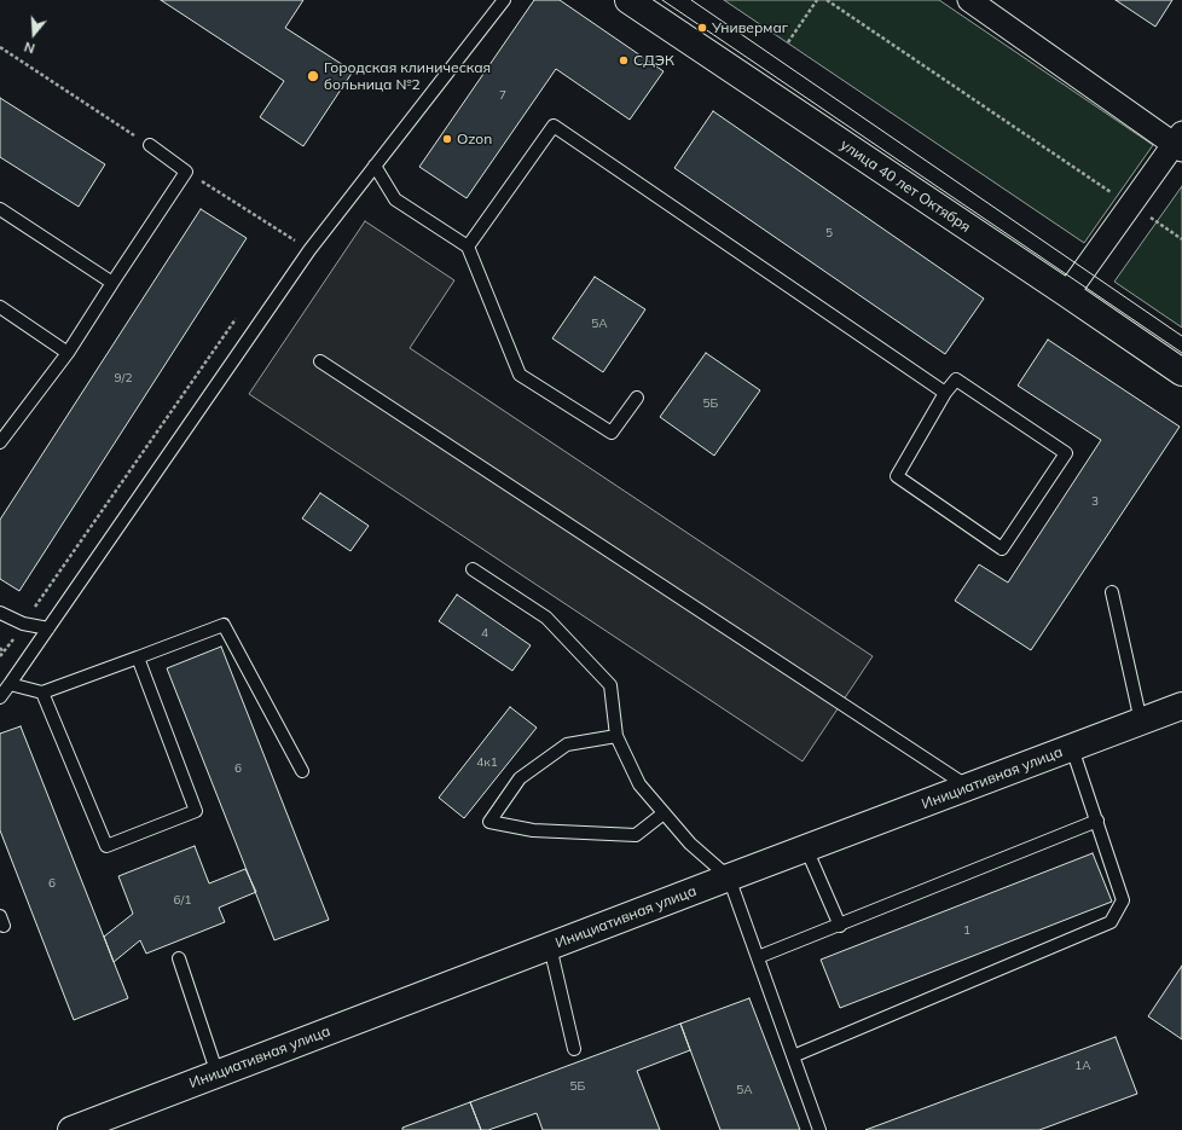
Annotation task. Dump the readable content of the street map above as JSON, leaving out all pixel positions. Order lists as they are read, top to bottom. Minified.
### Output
{"streets":{"main road":["улица 40 лет Октября","Инициативная улица"]},"places":["Универмаг","СДЭК","Городская клиническая больница №2","Ozon"],"house_numbers":["7","5","5А","9/2","5Б","3","4","4к1","6","6","6/1","1","1А","5Б","5А"],"north":"bottom"}
